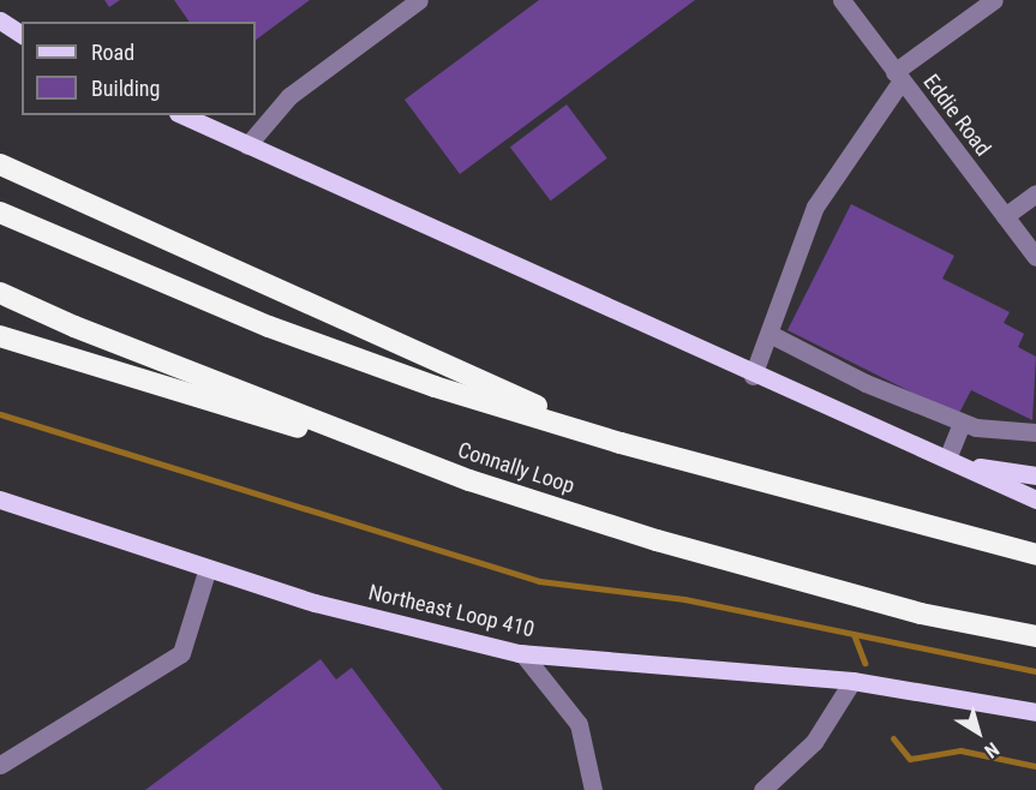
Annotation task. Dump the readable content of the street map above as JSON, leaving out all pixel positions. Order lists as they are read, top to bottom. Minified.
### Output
{"streets":{"highway":["Connally Loop"],"main road":["Northeast Loop 410"],"street":["Eddie Road"]},"legend":["Road","Building"],"north":"bottom right"}
